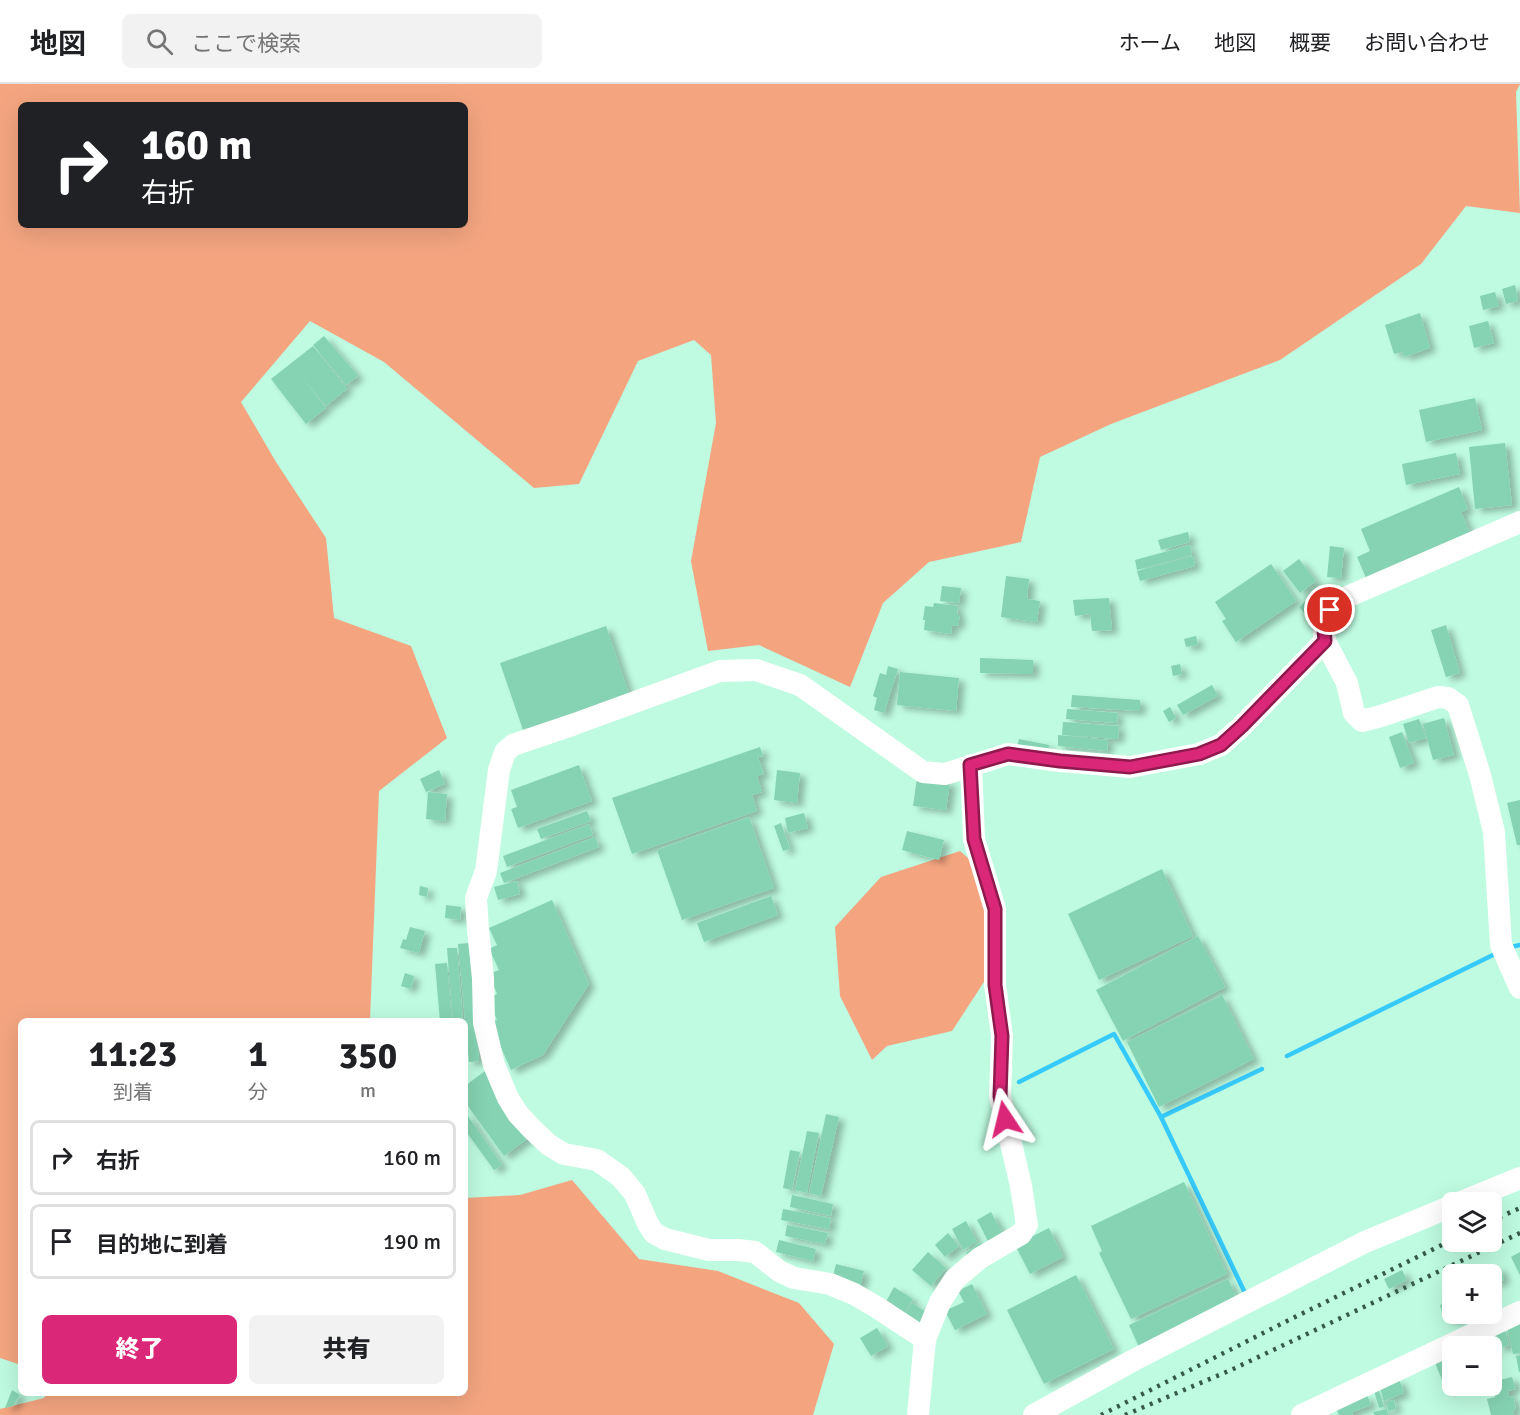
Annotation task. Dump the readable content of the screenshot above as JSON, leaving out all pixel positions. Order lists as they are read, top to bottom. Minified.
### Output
{"page":{"header":"地図","search":"ここで検索","nav":["ホーム","地図","概要","お問い合わせ"],"turn":["160 m","右折"],"eta":["11:23","到着","1","分","350","m"],"list":[{"name":"右折","value":"160 m"},{"name":"目的地に到着","value":"190 m"}],"map_buttons":["+","−"],"buttons":["終了","共有"]}}
